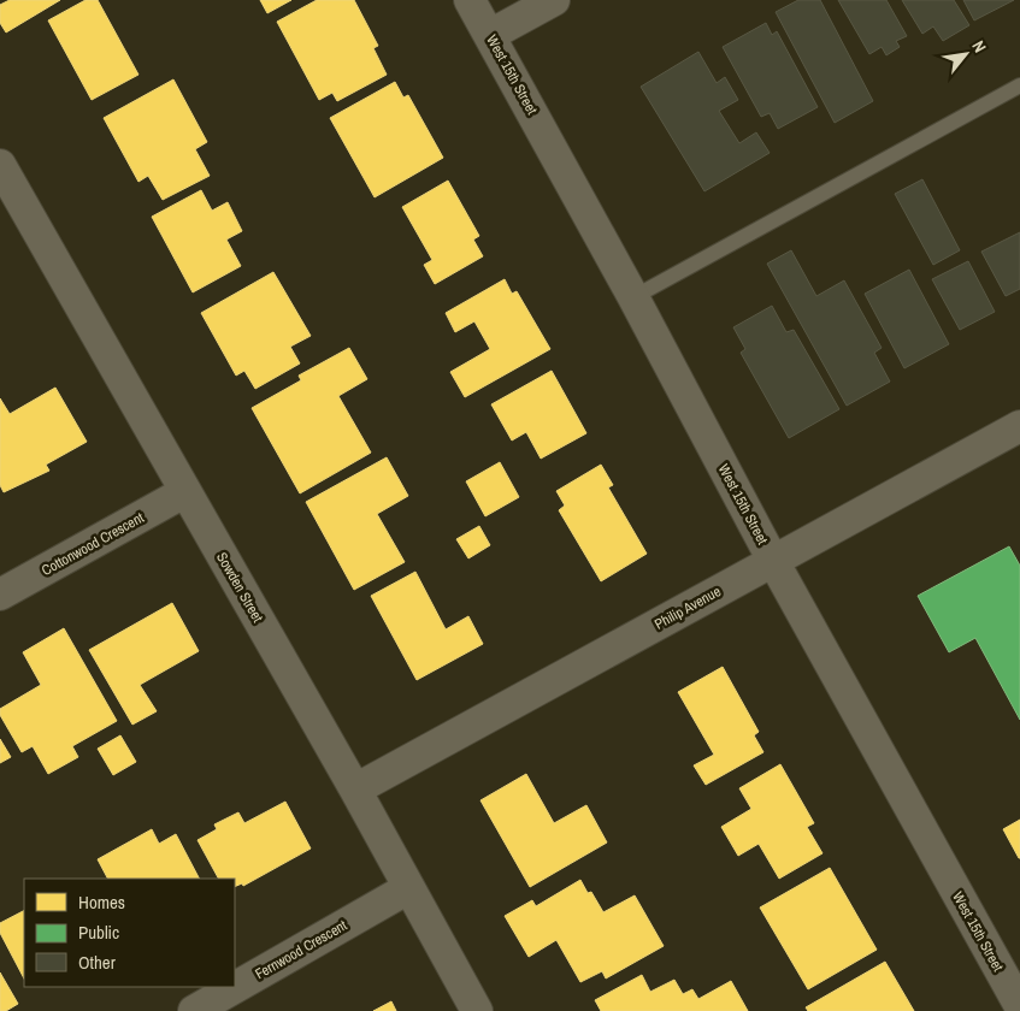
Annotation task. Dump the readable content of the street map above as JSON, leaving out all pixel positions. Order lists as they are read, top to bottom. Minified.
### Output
{"streets":{"street":["West 15th Street","Cottonwood Crescent","Sowden Street","Philip Avenue","Fernwood Crescent"]},"crossings":[["West 15th Street","Philip Avenue"],["Cottonwood Crescent","Sowden Street"],["Sowden Street","Philip Avenue"],["Sowden Street","Fernwood Crescent"]],"legend":["Homes","Public","Other"],"north":"top right"}
